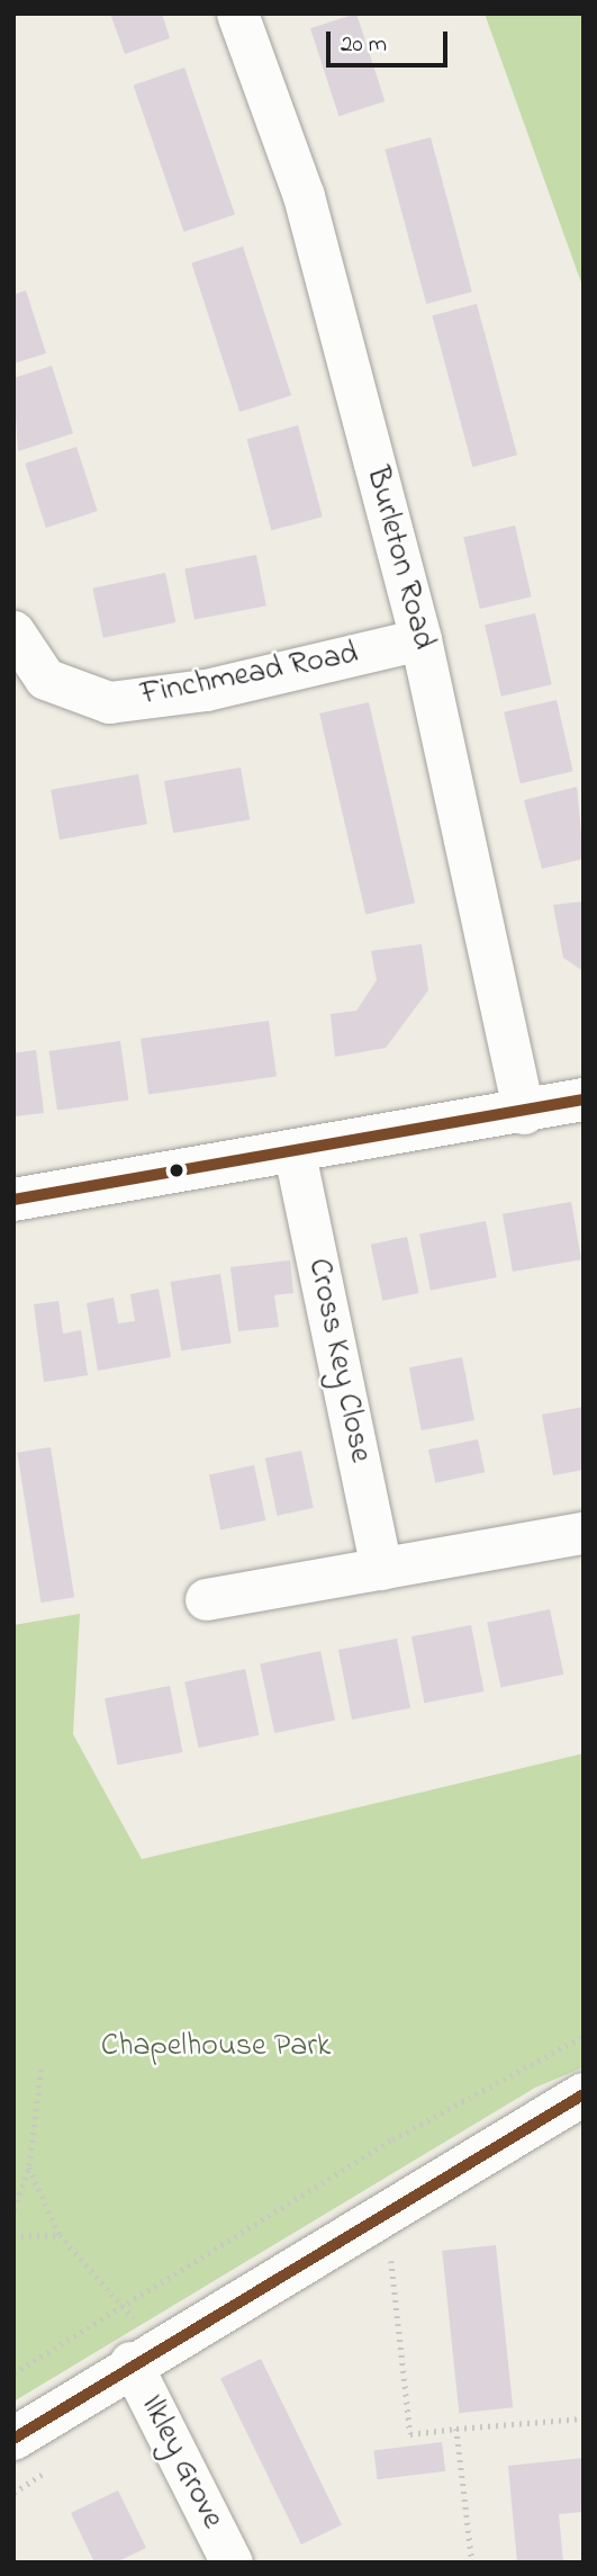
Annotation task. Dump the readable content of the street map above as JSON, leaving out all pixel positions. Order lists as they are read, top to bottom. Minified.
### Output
{"streets":{"street":["Burleton Road","Finchmead Road","Cross Key Close","Ilkley Grove"]},"crossings":[["Burleton Road","Finchmead Road"]],"parks":["Chapelhouse Park"],"scale_bar":"20 m"}
